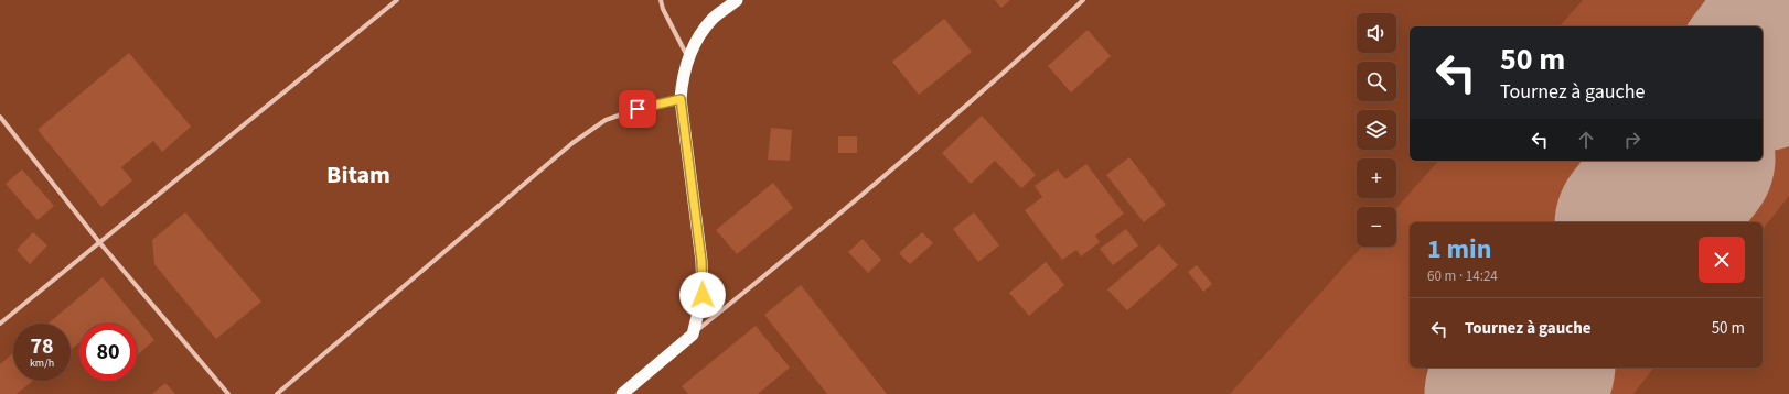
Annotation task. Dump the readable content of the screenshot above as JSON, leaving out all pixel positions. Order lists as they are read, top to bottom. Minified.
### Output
{"districts":["Bitam"],"page":{"map_buttons":["+","−"],"turn":["50 m","Tournez à gauche"],"heading":["1 min","60 m · 14:24"],"list":[{"name":"Tournez à gauche","value":"50 m"}],"speed":"78 km/h","limit":"80"}}
